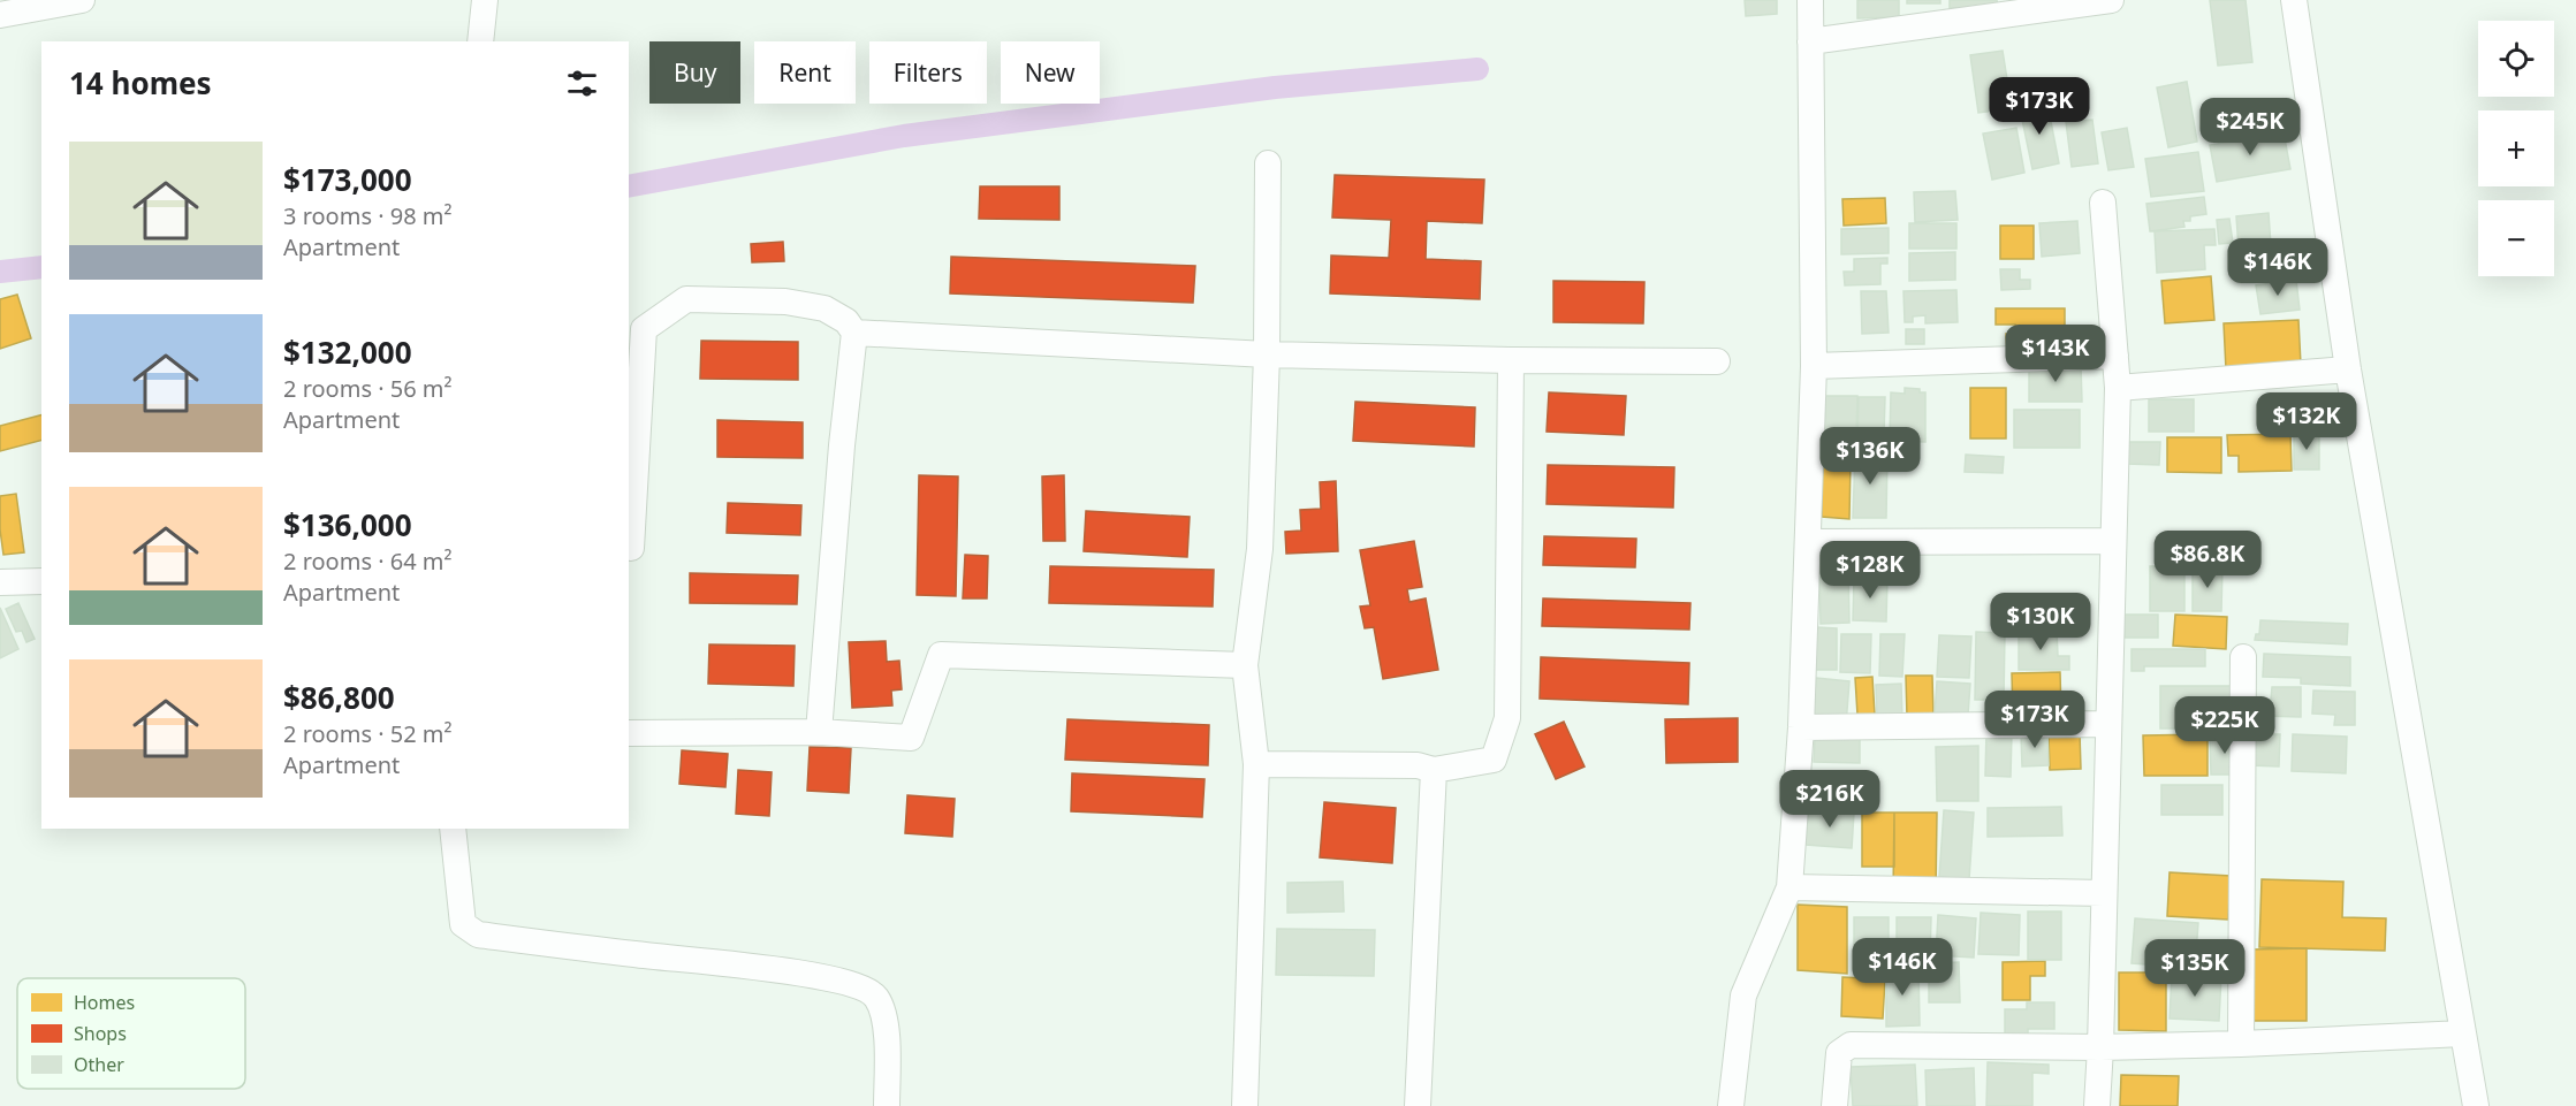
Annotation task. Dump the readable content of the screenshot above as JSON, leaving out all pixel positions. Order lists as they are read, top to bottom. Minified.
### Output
{"legend":["Homes","Shops","Other"],"page":{"map_buttons":["+","−"],"chip":["Buy","Rent","Filters","New"],"heading":"14 homes","price":["$173K","$245K","$146K","$143K","$132K","$136K","$86.8K","$128K","$130K","$173K","$225K","$216K","$146K","$135K"],"list":[{"name":"$173,000","note":"3 rooms · 98 m² · Apartment"},{"name":"$132,000","note":"2 rooms · 56 m² · Apartment"},{"name":"$136,000","note":"2 rooms · 64 m² · Apartment"},{"name":"$86,800","note":"2 rooms · 52 m² · Apartment"}]}}
